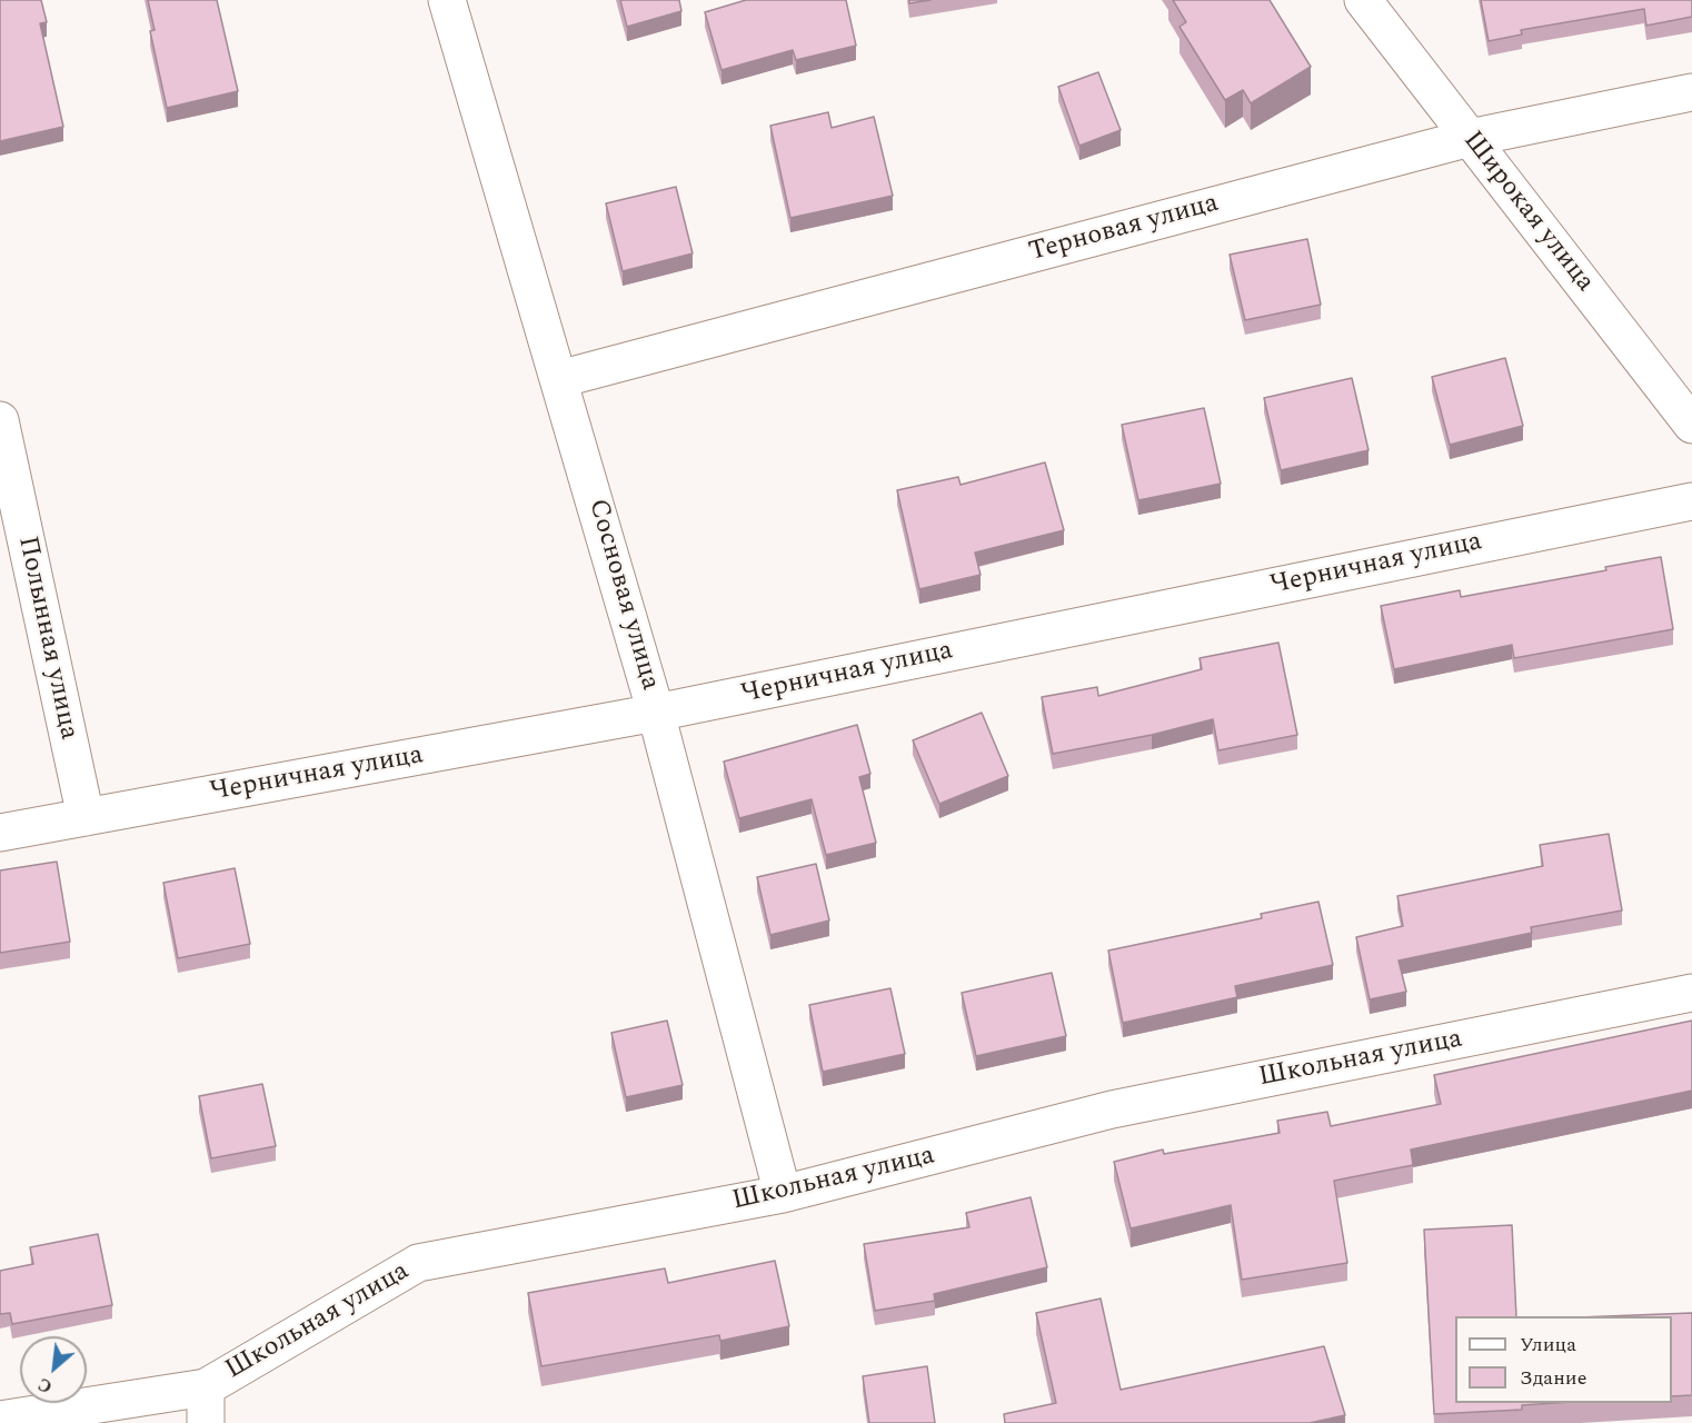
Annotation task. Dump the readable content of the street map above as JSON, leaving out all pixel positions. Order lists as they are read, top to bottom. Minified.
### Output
{"streets":{"street":["Широкая улица","Терновая улица","Черничная улица","Сосновая улица","Полынная улица","Школьная улица"]},"crossings":[["Широкая улица","Терновая улица"],["Терновая улица","Сосновая улица"],["Черничная улица","Сосновая улица"],["Черничная улица","Полынная улица"],["Сосновая улица","Школьная улица"]],"legend":["Улица","Здание"],"north":"bottom left"}
